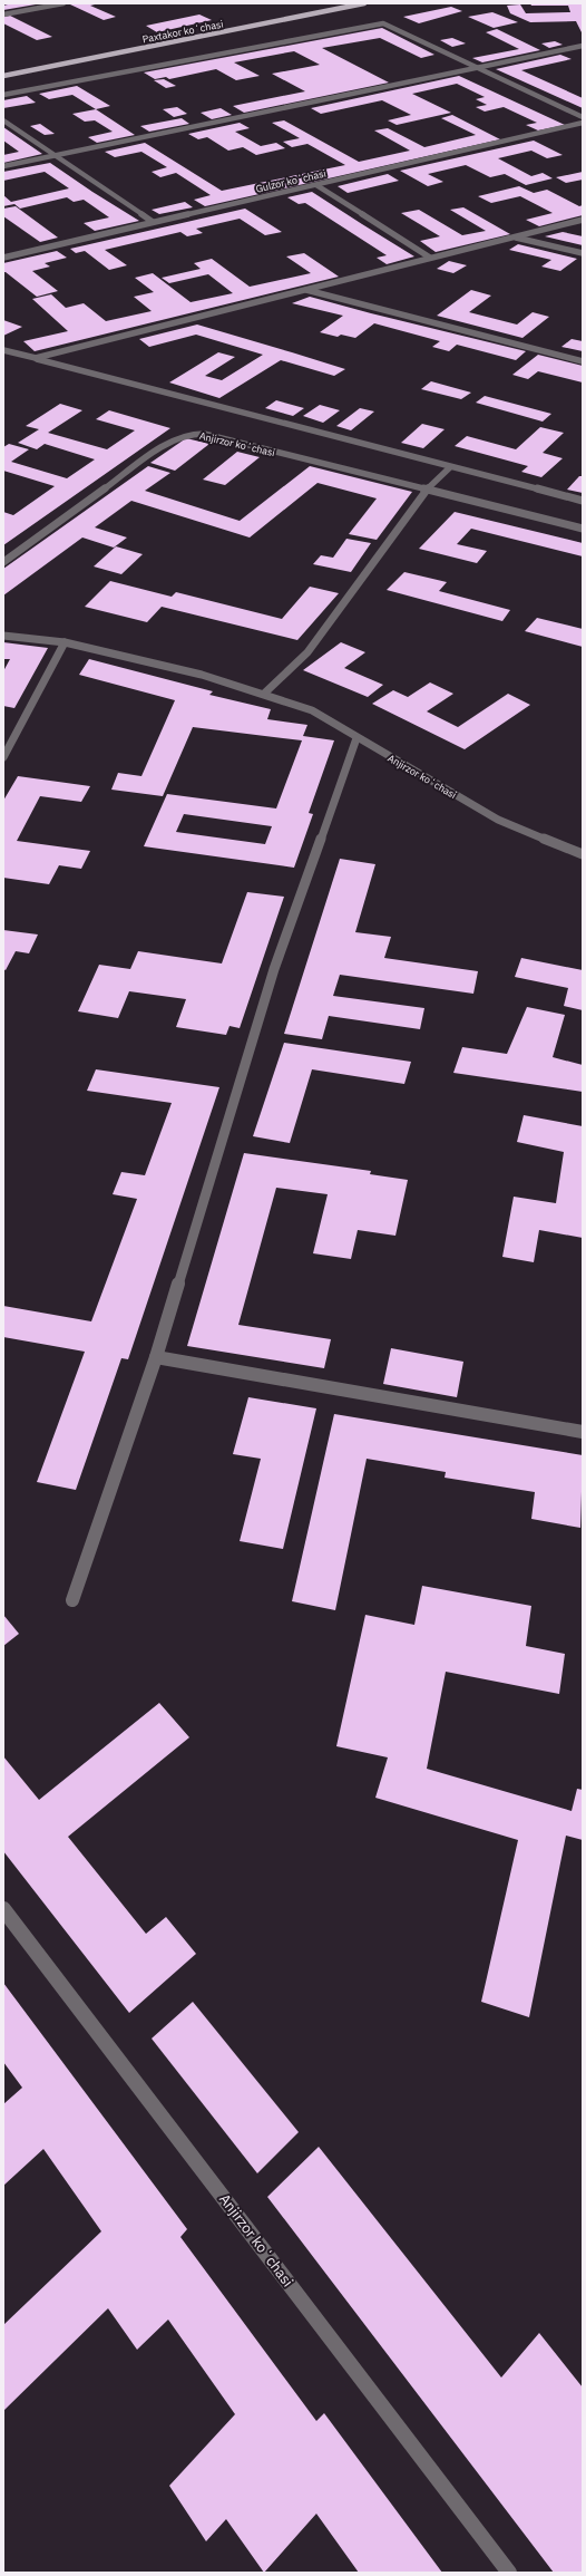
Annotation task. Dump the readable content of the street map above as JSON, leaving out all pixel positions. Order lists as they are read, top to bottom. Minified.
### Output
{"streets":{"main road":["Paxtakor koʻchasi"],"street":["Gulzor koʻchasi","Anjirzor koʻchasi"]}}
